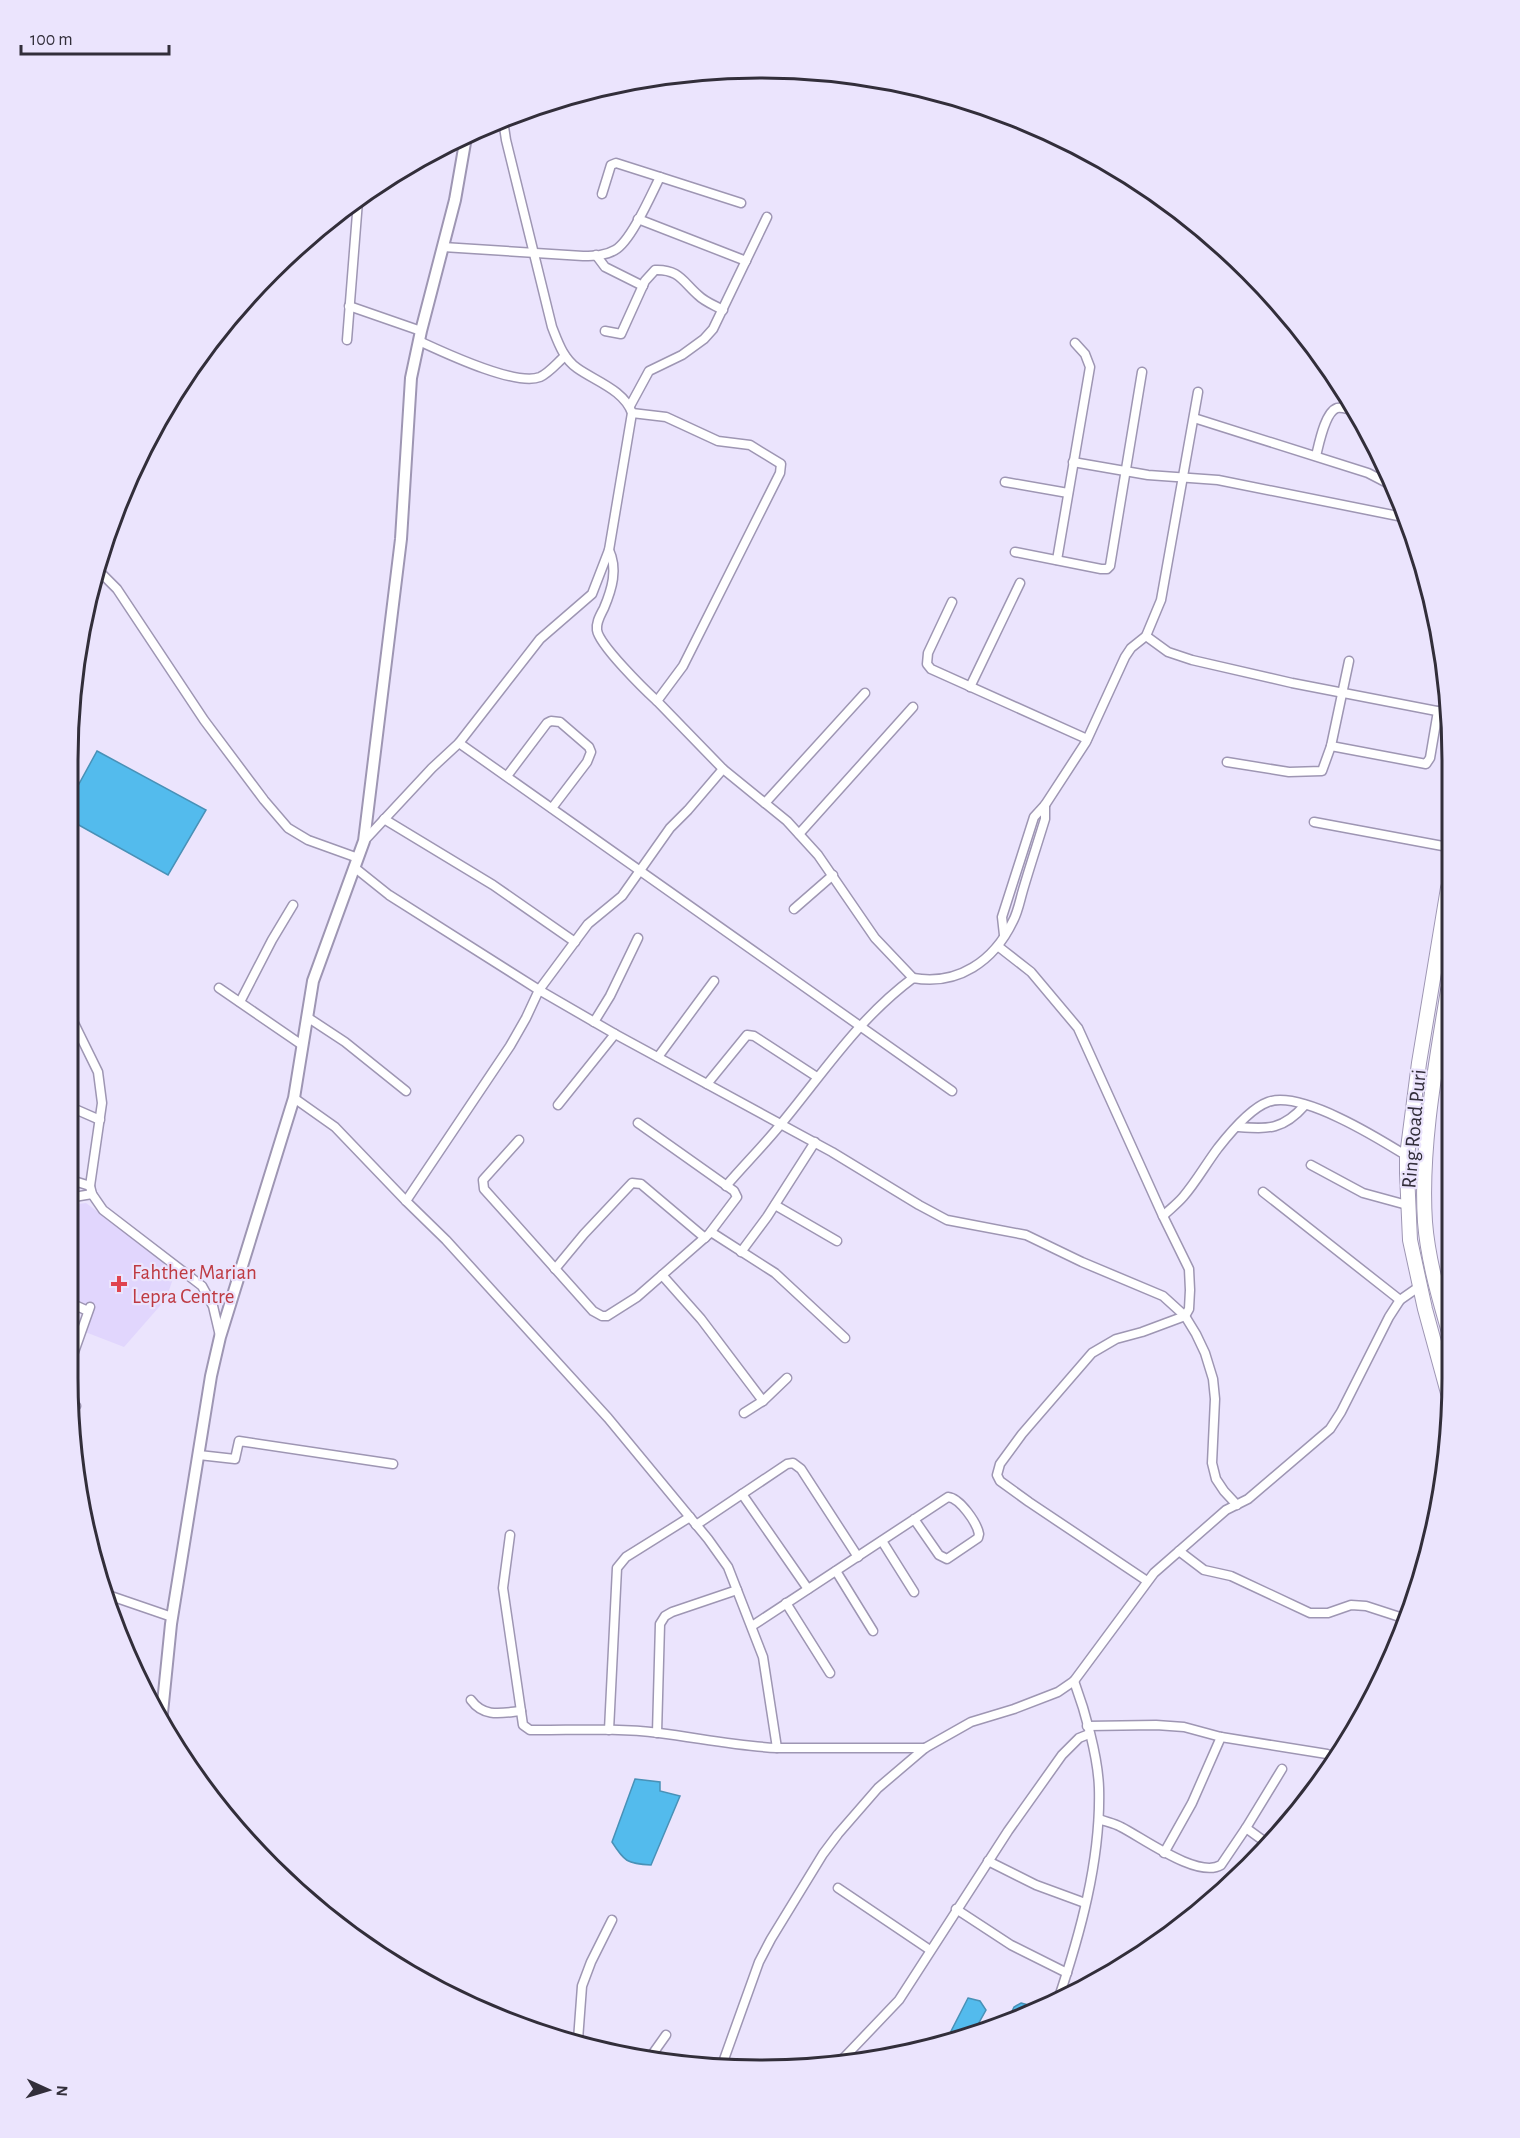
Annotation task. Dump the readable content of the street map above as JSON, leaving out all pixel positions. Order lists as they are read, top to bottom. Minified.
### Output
{"streets":{"highway":["Ring Road Puri"]},"places":{"health":["Fahther Marian Lepra Centre"]},"scale_bar":"100 m","north":"right"}
